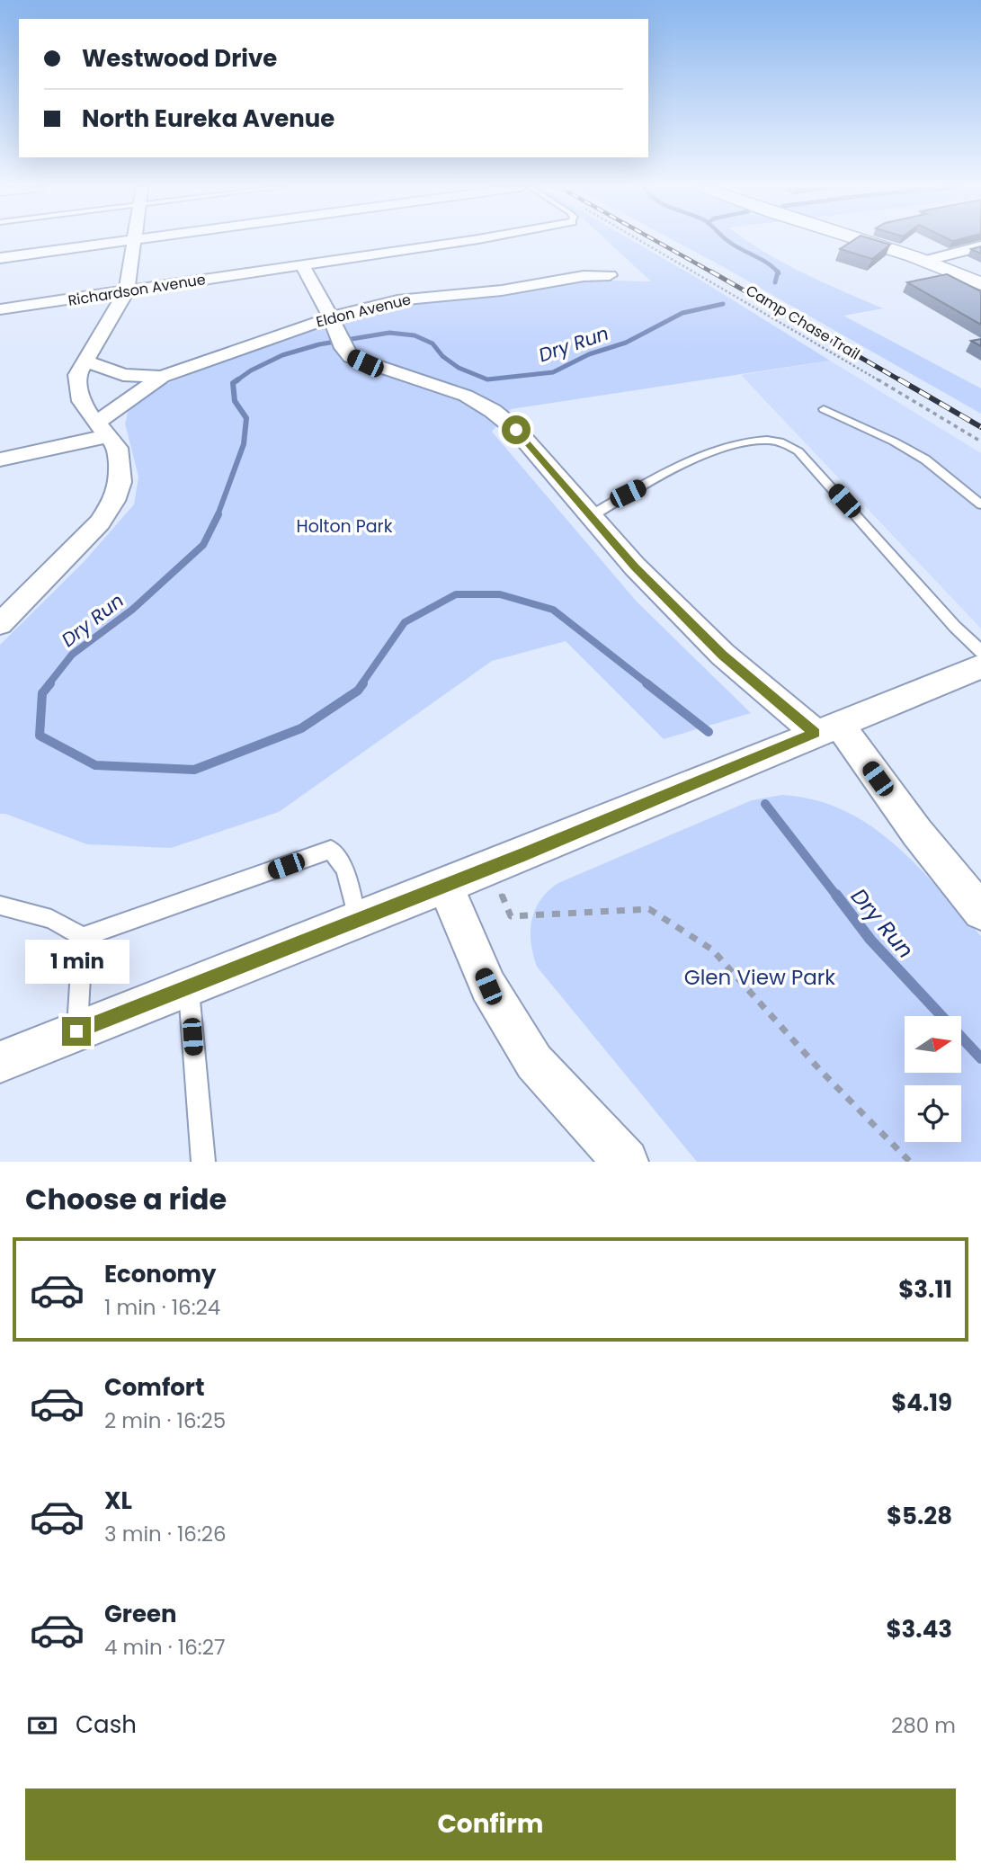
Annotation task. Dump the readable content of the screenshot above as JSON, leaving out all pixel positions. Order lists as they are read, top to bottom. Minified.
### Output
{"streets":{"street":["Richardson Avenue","Eldon Avenue"],"path":["Camp Chase Trail"]},"water":["Dry Run"],"parks":["Holton Park","Glen View Park"],"north":"right","page":{"banner":["Westwood Drive","North Eureka Avenue"],"bubble":"1 min","heading":"Choose a ride","list":[{"name":"Economy","note":"1 min · 16:24","value":"$3.11"},{"name":"Comfort","note":"2 min · 16:25","value":"$4.19"},{"name":"XL","note":"3 min · 16:26","value":"$5.28"},{"name":"Green","note":"4 min · 16:27","value":"$3.43"}],"pay":["Cash","280 m"],"buttons":"Confirm"}}
